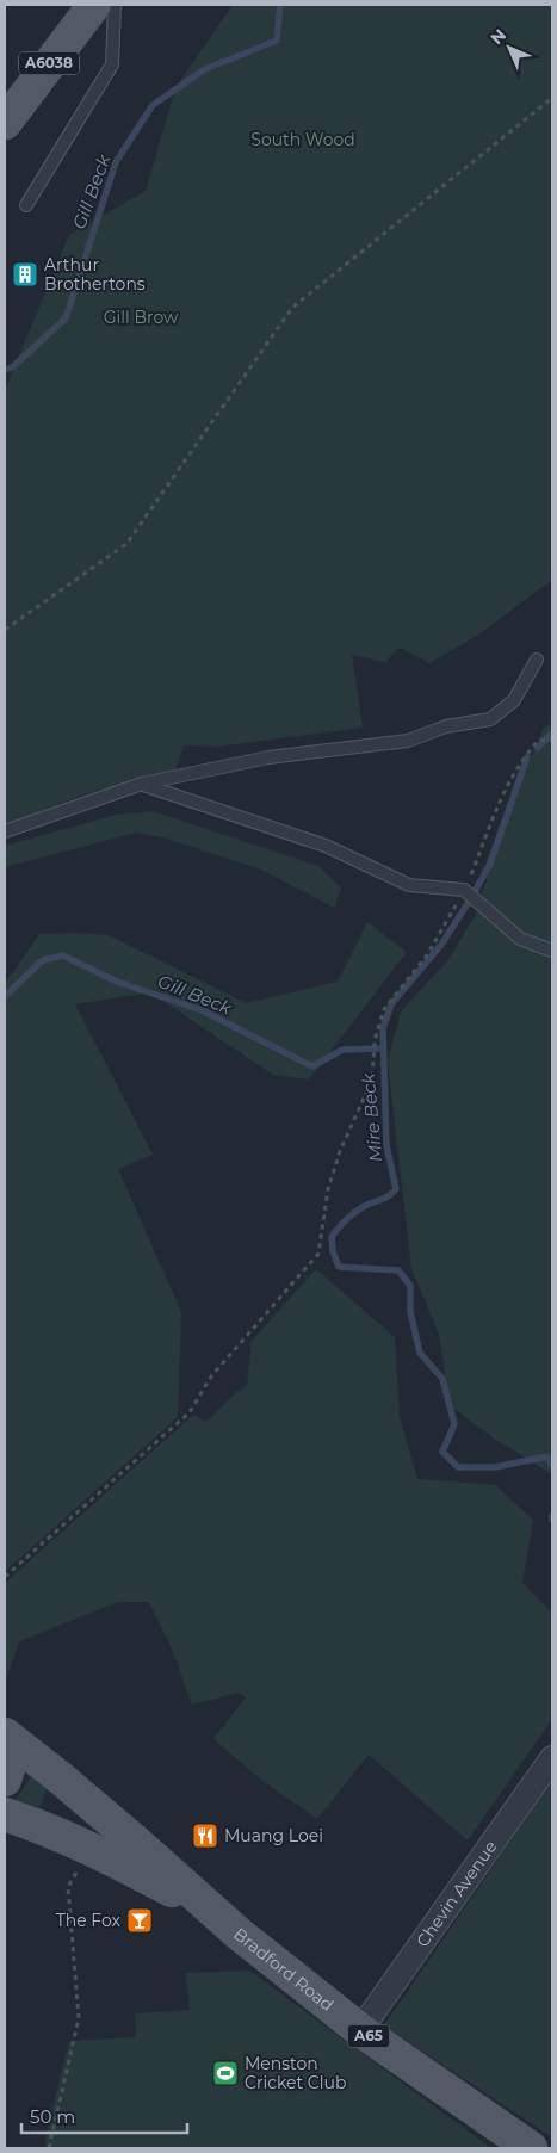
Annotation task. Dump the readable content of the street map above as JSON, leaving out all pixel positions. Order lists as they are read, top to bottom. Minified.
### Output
{"streets":{"main road":["A6038","Bradford Road","A65"],"street":["Chevin Avenue"]},"crossings":[["Chevin Avenue","Bradford Road"],["Bradford Road","A65"]],"water":["Gill Beck","Mire Beck"],"parks":["South Wood","Gill Brow"],"places":{"building":["Arthur Brothertons"],"restaurant":["Muang Loei"],"bar":["The Fox"],"sports":["Menston Cricket Club"]},"scale_bar":"50 m","north":"top left"}
